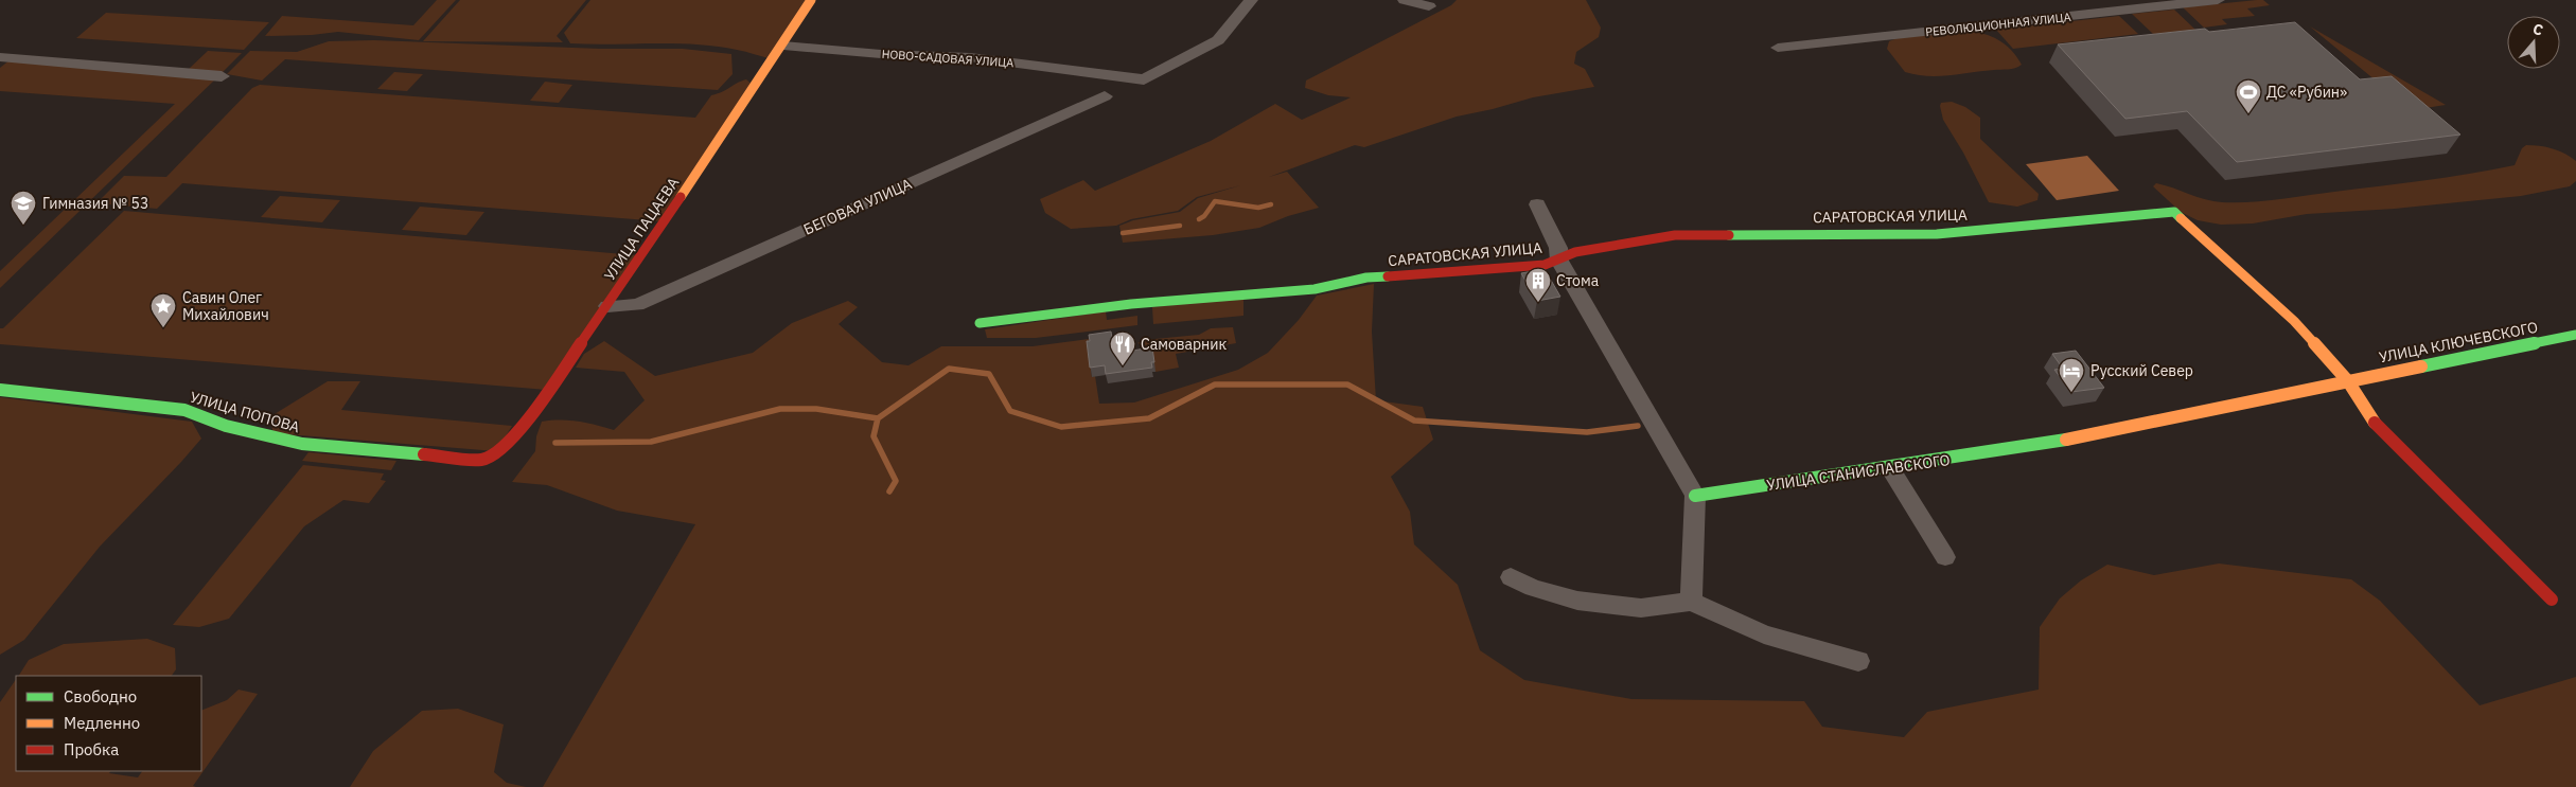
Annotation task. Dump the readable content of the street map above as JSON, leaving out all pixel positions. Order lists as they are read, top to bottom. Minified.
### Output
{"streets":{"street":["РЕВОЛЮЦИОННАЯ УЛИЦА","НОВО-САДОВАЯ УЛИЦА","БЕГОВАЯ УЛИЦА","САРАТОВСКАЯ УЛИЦА","УЛИЦА ПАЦАЕВА","УЛИЦА КЛЮЧЕВСКОГО","УЛИЦА ПОПОВА","УЛИЦА СТАНИСЛАВСКОГО"]},"crossings":[["НОВО-САДОВАЯ УЛИЦА","УЛИЦА ПАЦАЕВА"],["БЕГОВАЯ УЛИЦА","УЛИЦА ПАЦАЕВА"],["САРАТОВСКАЯ УЛИЦА","УЛИЦА КЛЮЧЕВСКОГО"],["САРАТОВСКАЯ УЛИЦА","УЛИЦА СТАНИСЛАВСКОГО"],["УЛИЦА ПАЦАЕВА","УЛИЦА ПОПОВА"],["УЛИЦА КЛЮЧЕВСКОГО","УЛИЦА СТАНИСЛАВСКОГО"]],"places":{"sports":["ДС «Рубин»"],"school or university":["Гимназия № 53"],"building":["Стома"],"place":["Савин Олег Михайлович"],"restaurant":["Самоварник"],"hotel":["Русский Север"]},"legend":["Свободно","Медленно","Пробка"],"north":"top"}
